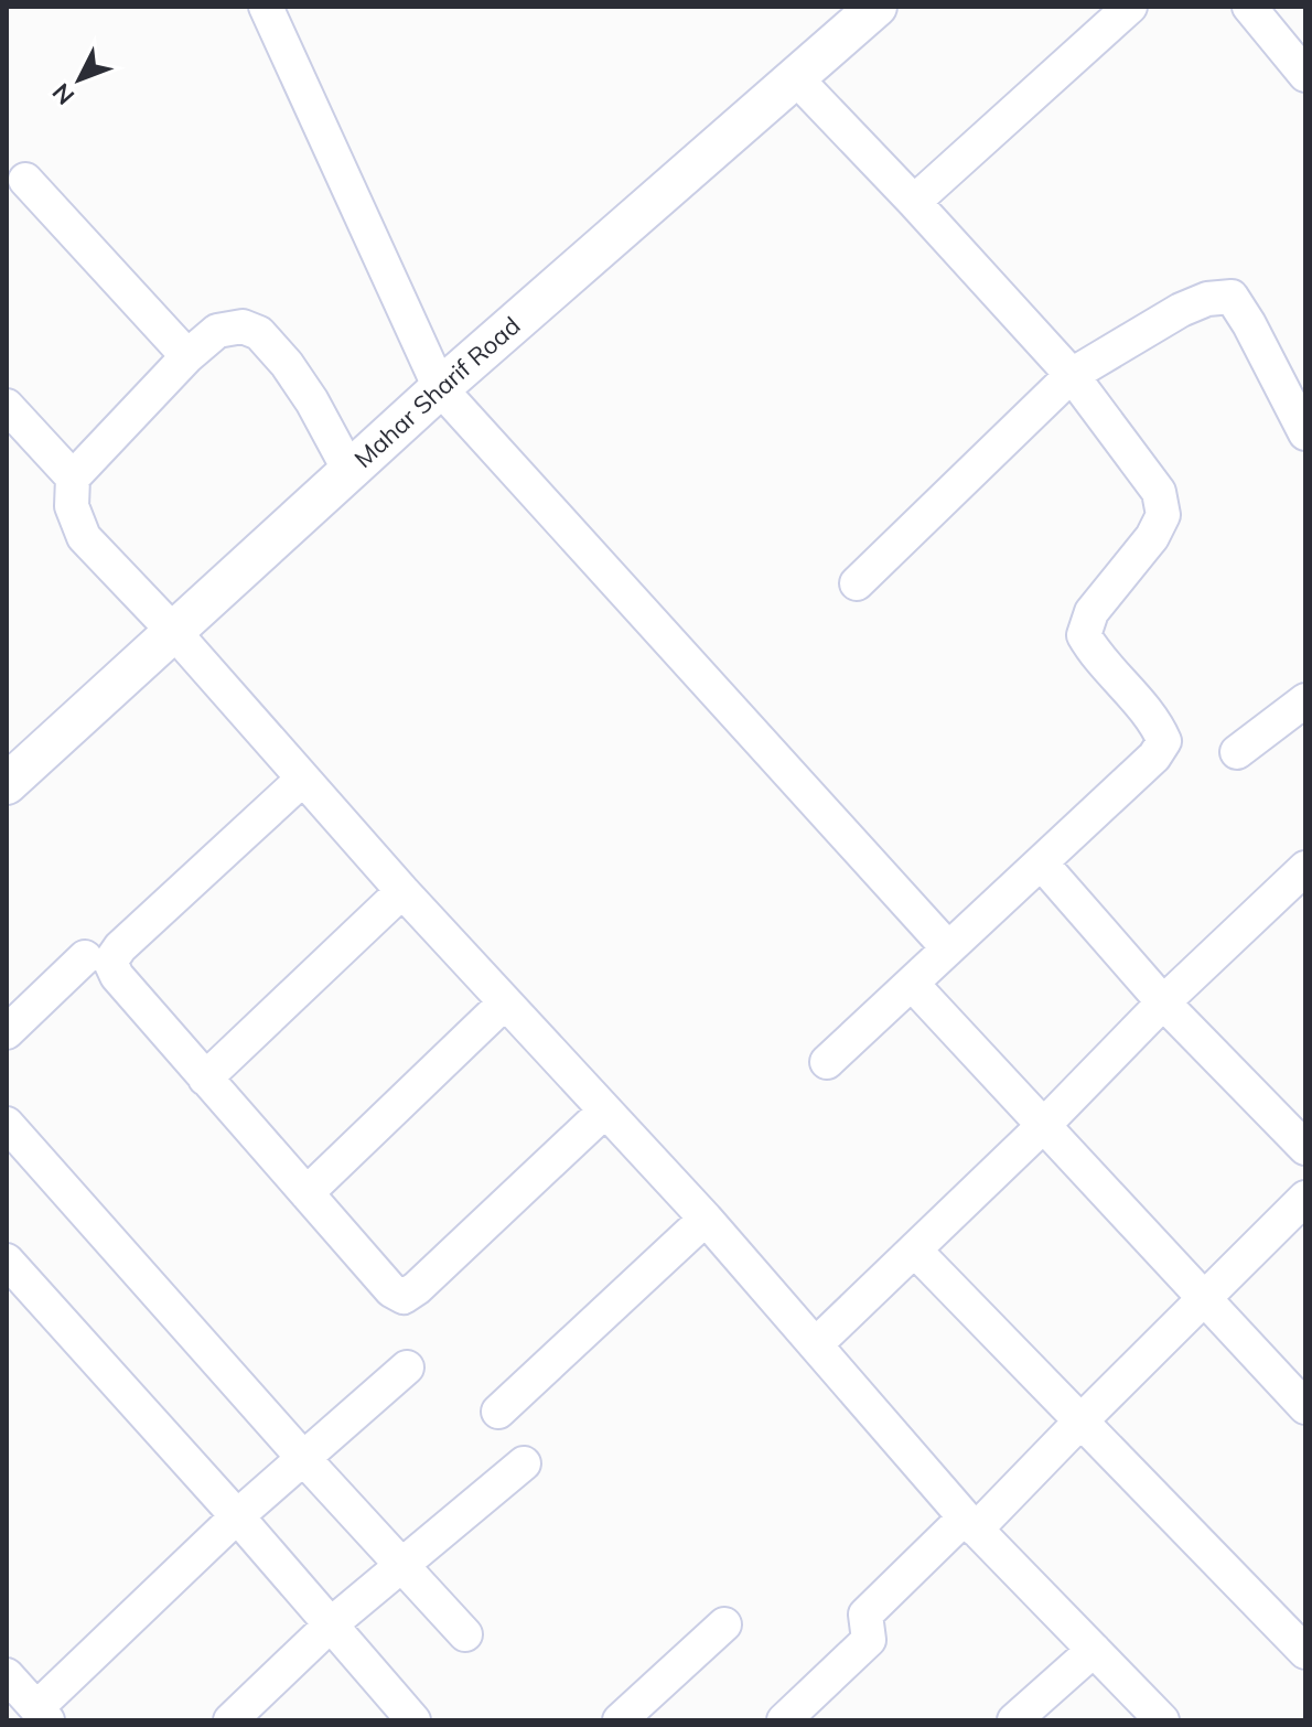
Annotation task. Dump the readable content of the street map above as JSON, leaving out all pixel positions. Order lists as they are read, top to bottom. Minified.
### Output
{"streets":{"main road":["Mahar Sharif Road"]},"north":"bottom left"}
